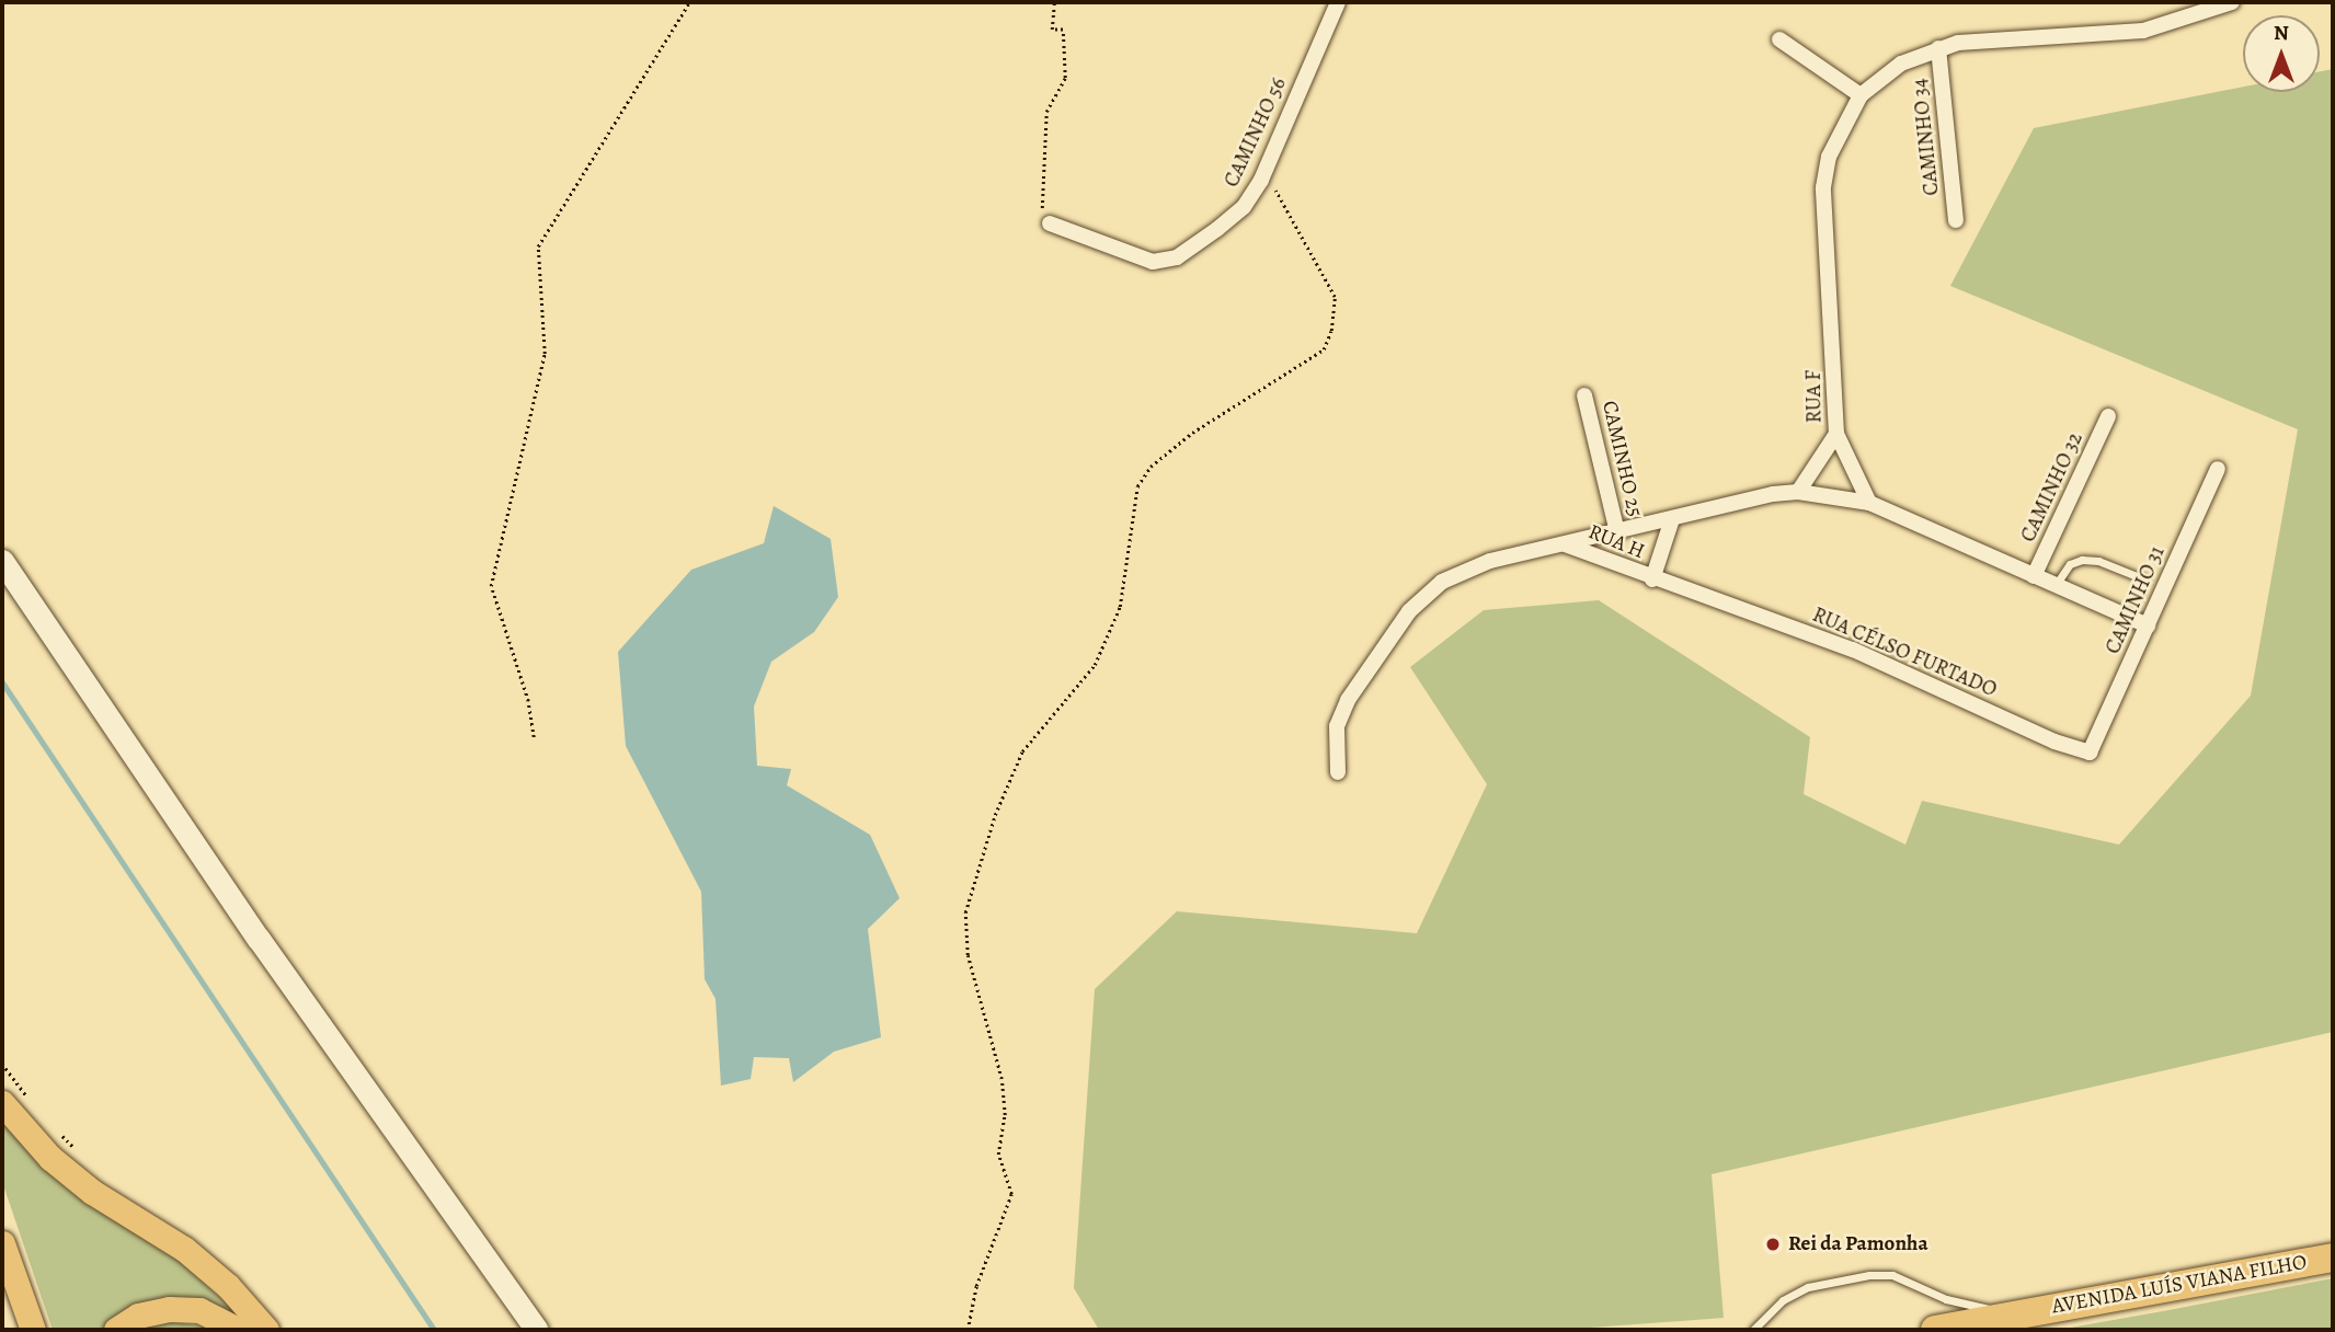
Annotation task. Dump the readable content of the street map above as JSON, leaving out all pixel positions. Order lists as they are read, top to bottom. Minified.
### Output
{"streets":{"highway":["AVENIDA LUÍS VIANA FILHO"],"street":["CAMINHO 56","CAMINHO 34","RUA F","CAMINHO 25","CAMINHO 32","RUA H","CAMINHO 31","RUA CÉLSO FURTADO"]},"crossings":[["CAMINHO 34","RUA F"],["RUA H","RUA CÉLSO FURTADO"],["CAMINHO 31","RUA CÉLSO FURTADO"]],"places":["Rei da Pamonha"],"north":"top"}
